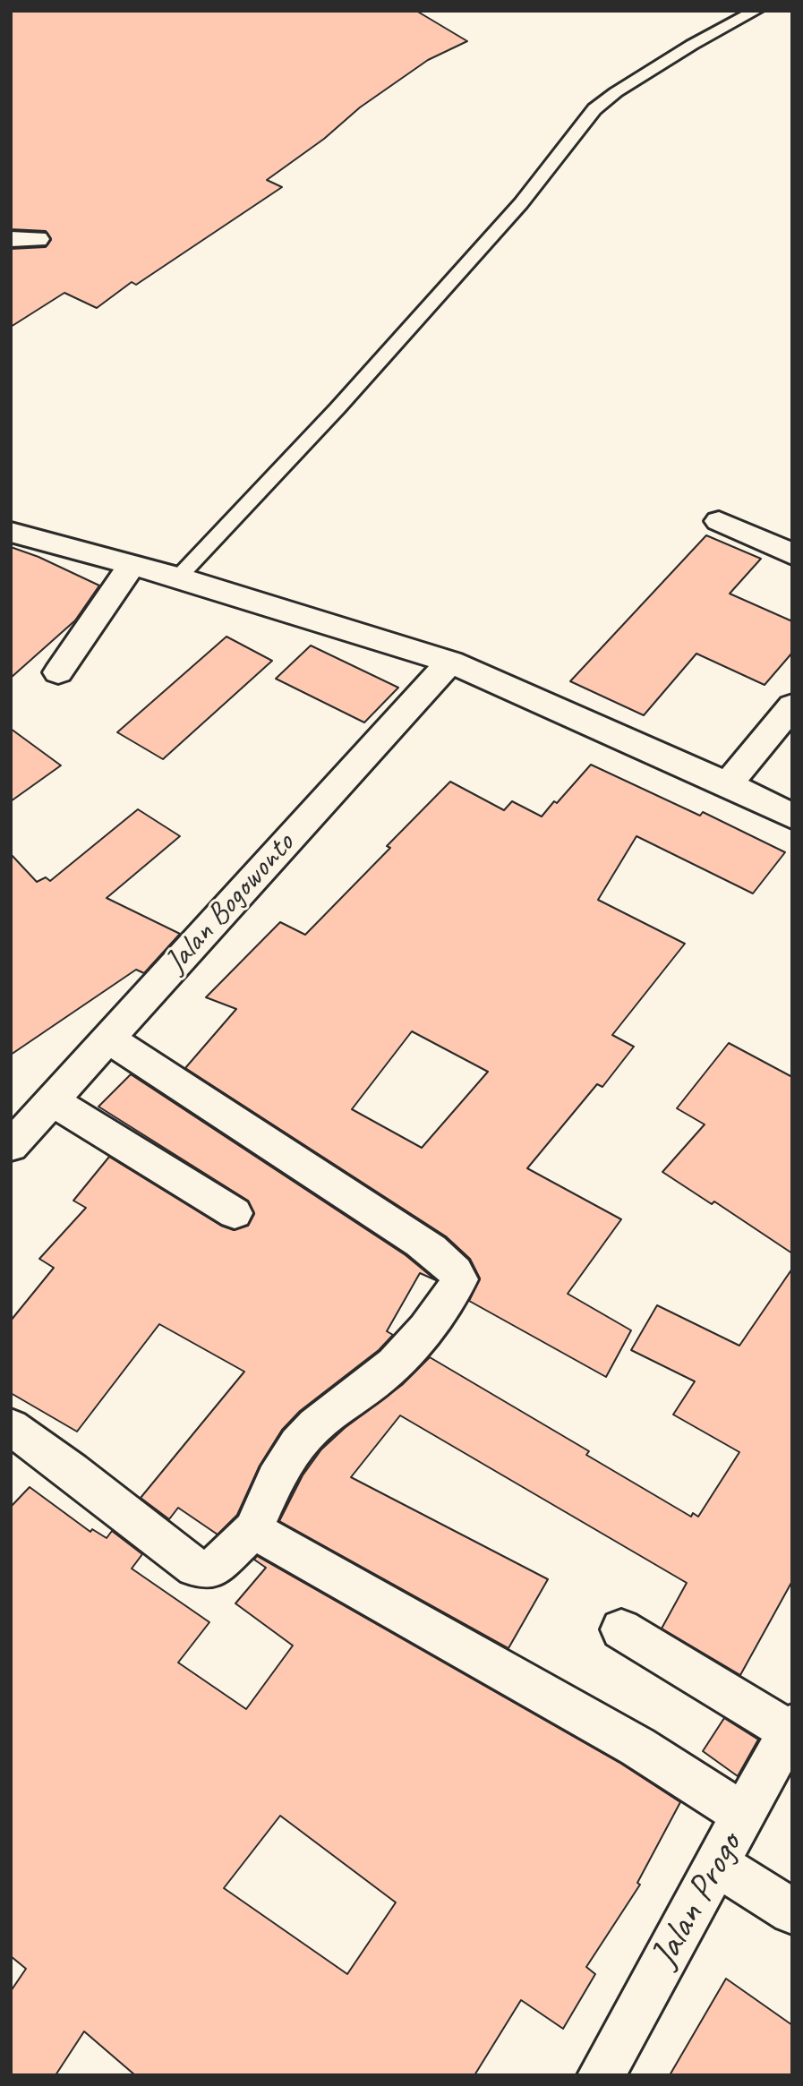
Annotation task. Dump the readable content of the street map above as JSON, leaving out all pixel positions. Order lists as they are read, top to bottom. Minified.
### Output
{"streets":{"street":["Jalan Bogowonto","Jalan Progo"]}}
